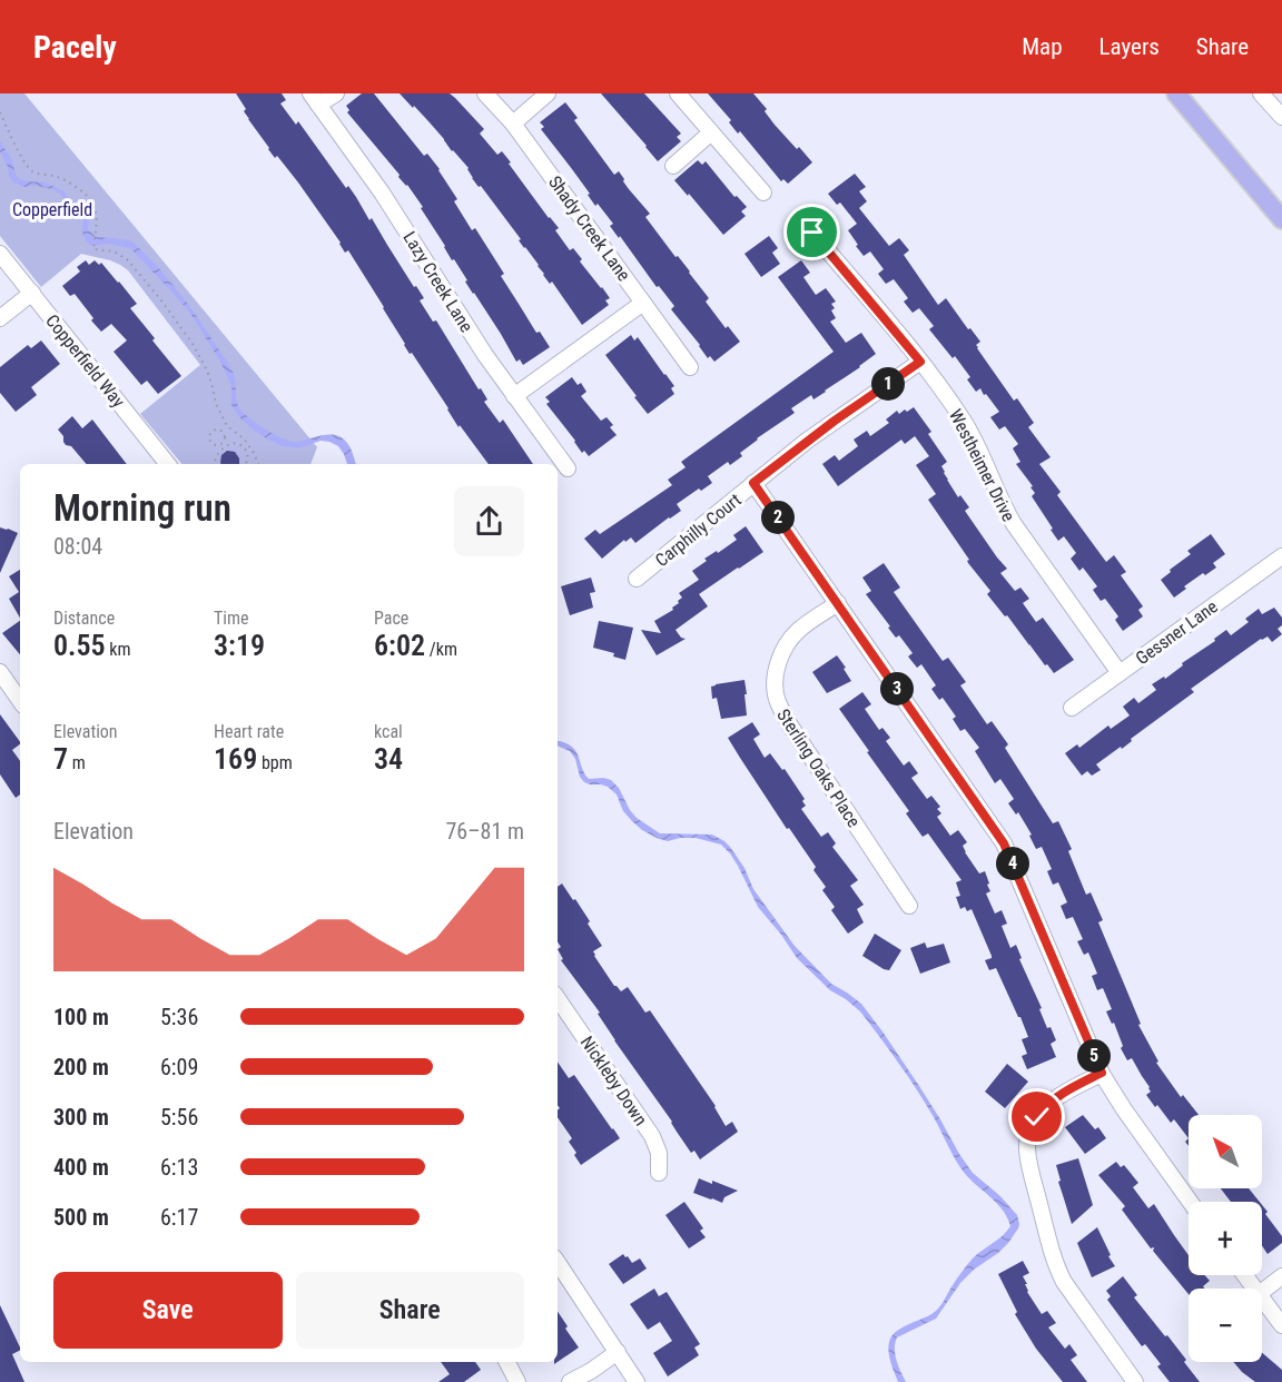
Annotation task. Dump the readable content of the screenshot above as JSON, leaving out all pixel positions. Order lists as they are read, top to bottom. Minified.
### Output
{"streets":{"street":["Shady Creek Lane","Lazy Creek Lane","Copperfield Way","Westheimer Drive","Carphilly Court","Gessner Lane","Sterling Oaks Place","Nickleby Down"]},"crossings":[["Westheimer Drive","Carphilly Court"],["Westheimer Drive","Gessner Lane"]],"parks":["Copperfield"],"north":"top left","page":{"header":"Pacely","nav":["Map","Layers","Share"],"pins":["1","2","3","4","5"],"heading":["Morning run","08:04"],"stats":[["Distance","0.55 km"],["Time","3:19"],["Pace","6:02 /km"],["Elevation","7 m"],["Heart rate","169 bpm"],["kcal","34"]],"chart":["Elevation","76–81 m"],"list":[{"name":"100 m","note":"5:36"},{"name":"200 m","note":"6:09"},{"name":"300 m","note":"5:56"},{"name":"400 m","note":"6:13"},{"name":"500 m","note":"6:17"}],"map_buttons":["+","−"],"buttons":["Save","Share"]}}
